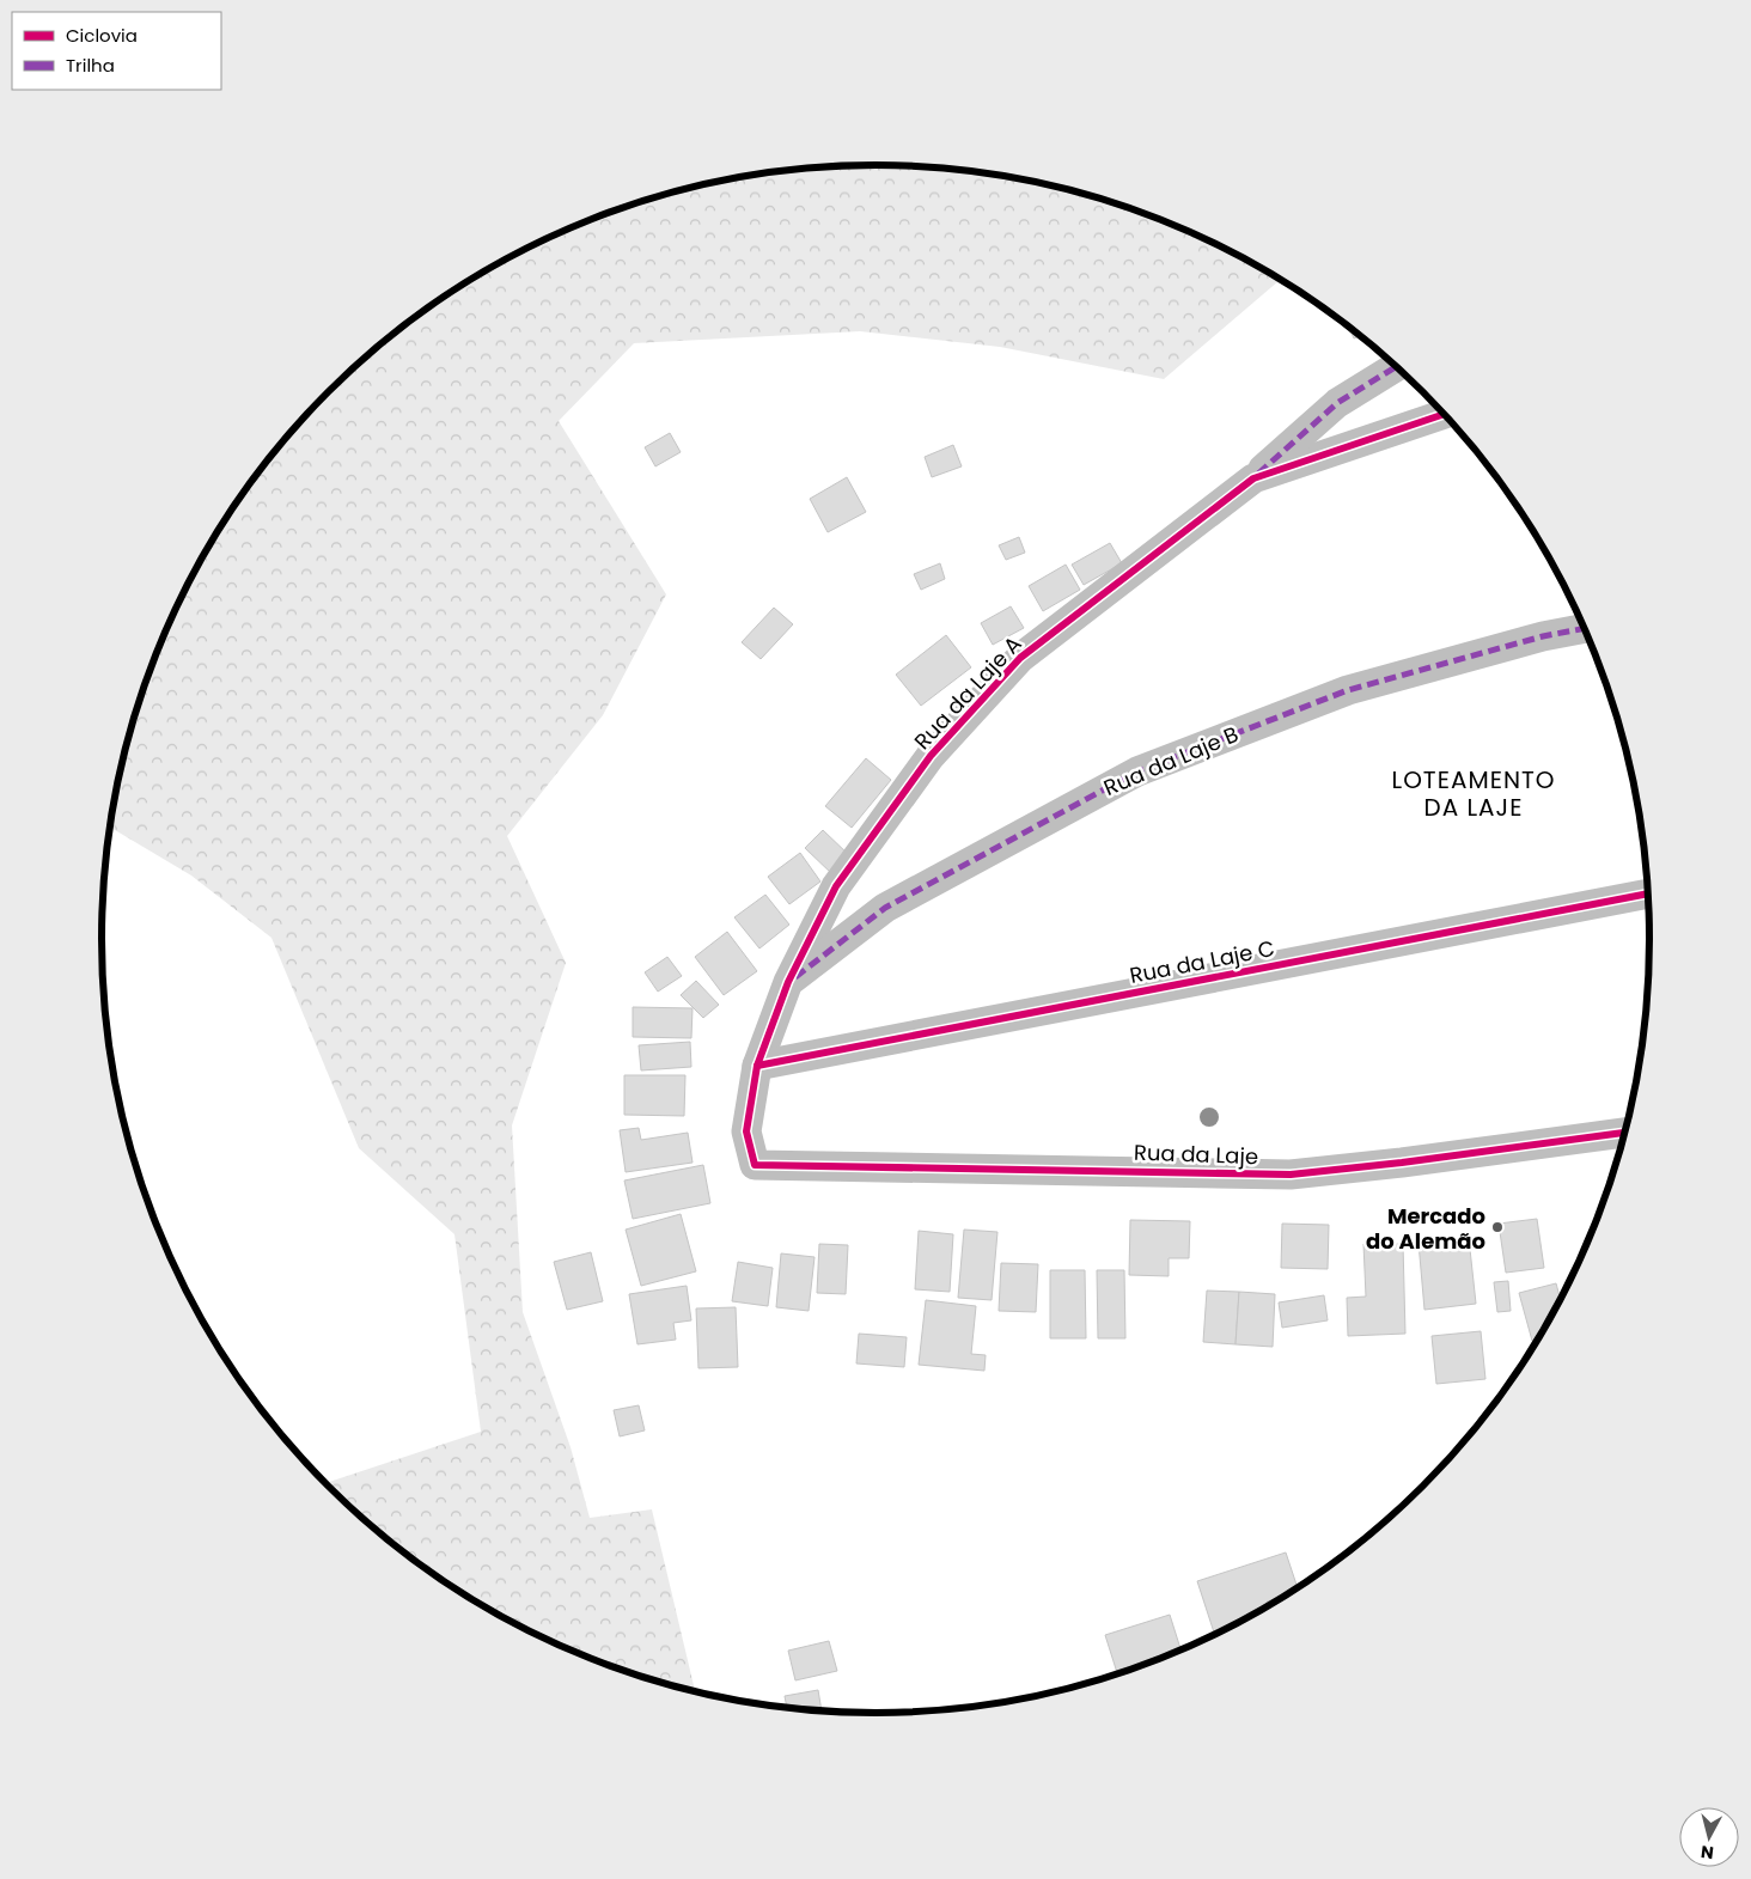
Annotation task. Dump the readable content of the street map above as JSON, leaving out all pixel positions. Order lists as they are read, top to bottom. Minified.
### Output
{"streets":{"street":["Rua da Laje A","Rua da Laje B","Rua da Laje C","Rua da Laje"]},"crossings":[["Rua da Laje A","Rua da Laje B"],["Rua da Laje A","Rua da Laje C"],["Rua da Laje A","Rua da Laje"]],"districts":["LOTEAMENTO DA LAJE"],"places":["Mercado do Alemão"],"legend":["Ciclovia","Trilha"],"north":"bottom"}
